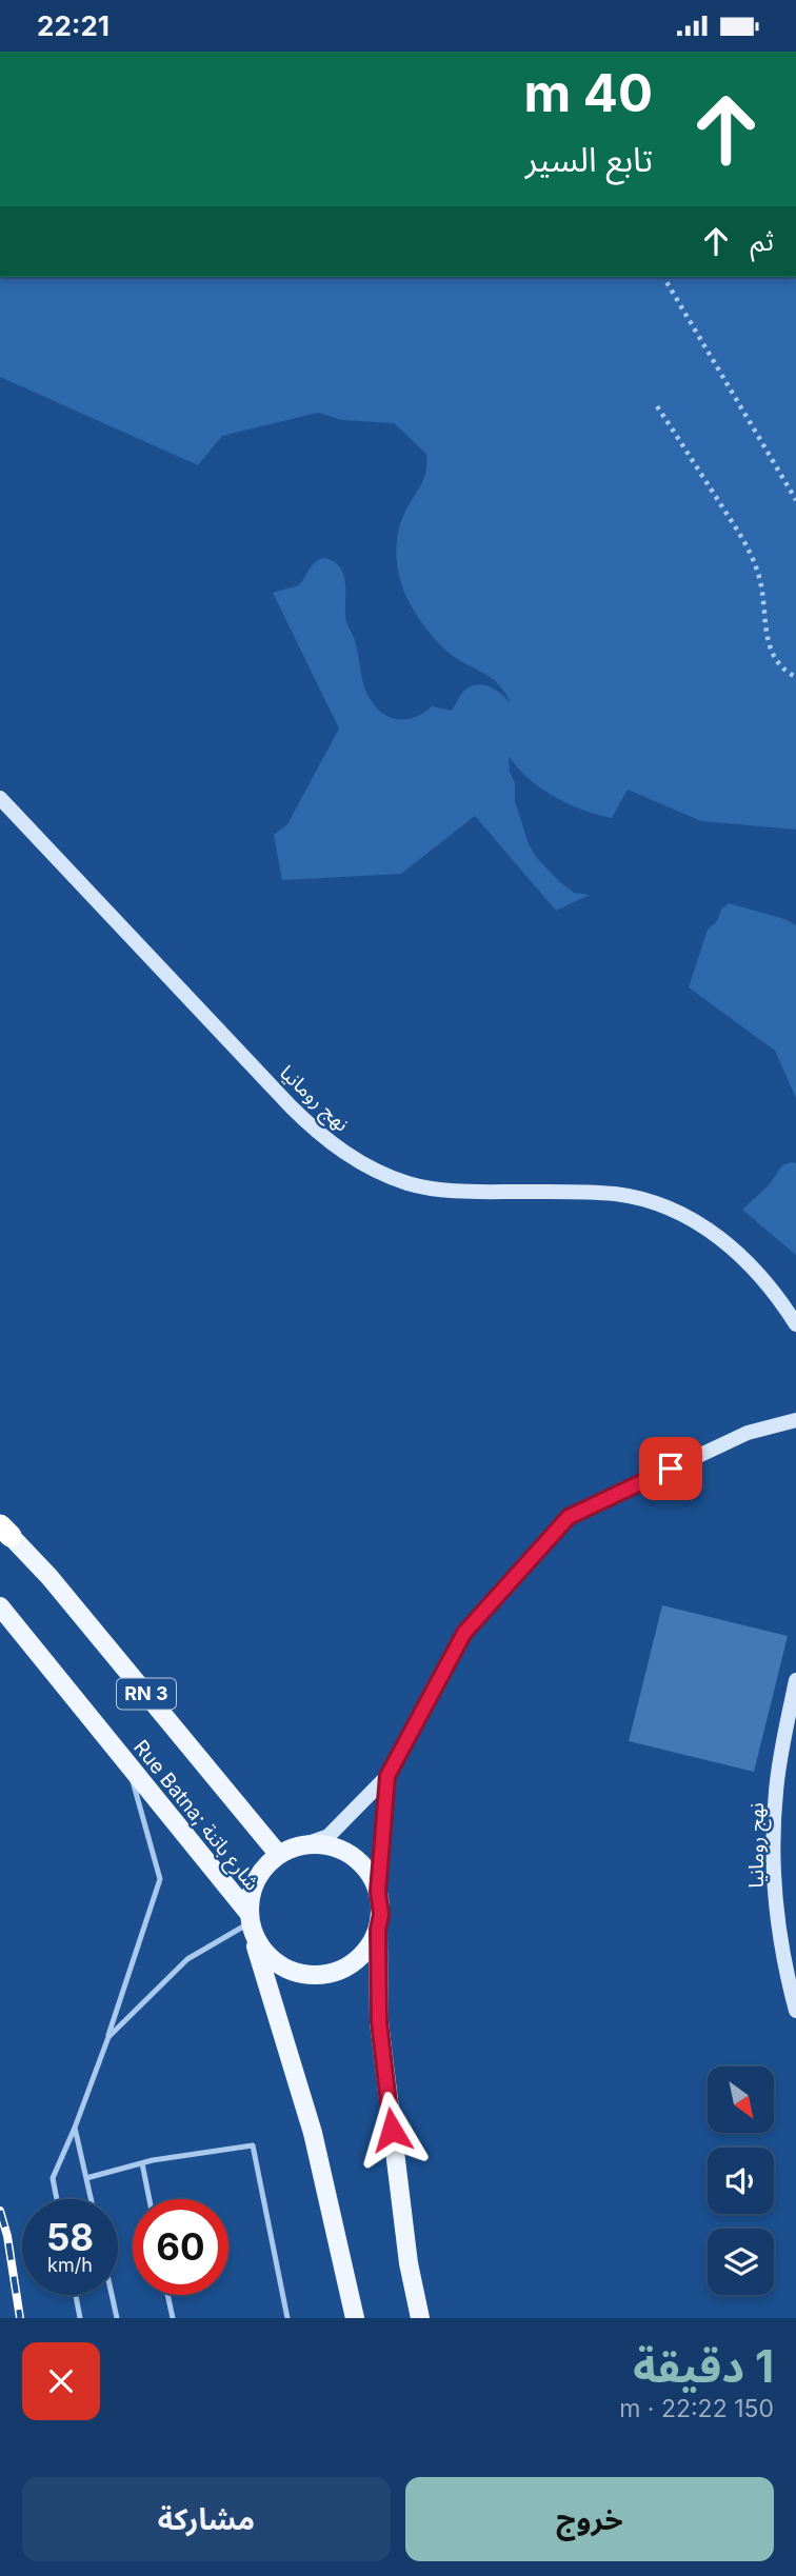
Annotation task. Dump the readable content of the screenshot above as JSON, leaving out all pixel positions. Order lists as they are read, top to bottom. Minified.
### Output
{"streets":{"main road":["RN 3","Rue Batna; شارع باتنة"],"street":["نهج رومانيا"]},"crossings":[["RN 3","Rue Batna; شارع باتنة"]],"north":"bottom right","page":{"status":"22:21","turn":["40 m","تابع السير"],"then":"ثم","speed":"58 km/h","limit":"60","heading":["1 دقيقة","150 m · 22:22"],"buttons":["خروج","مشاركة"]}}
